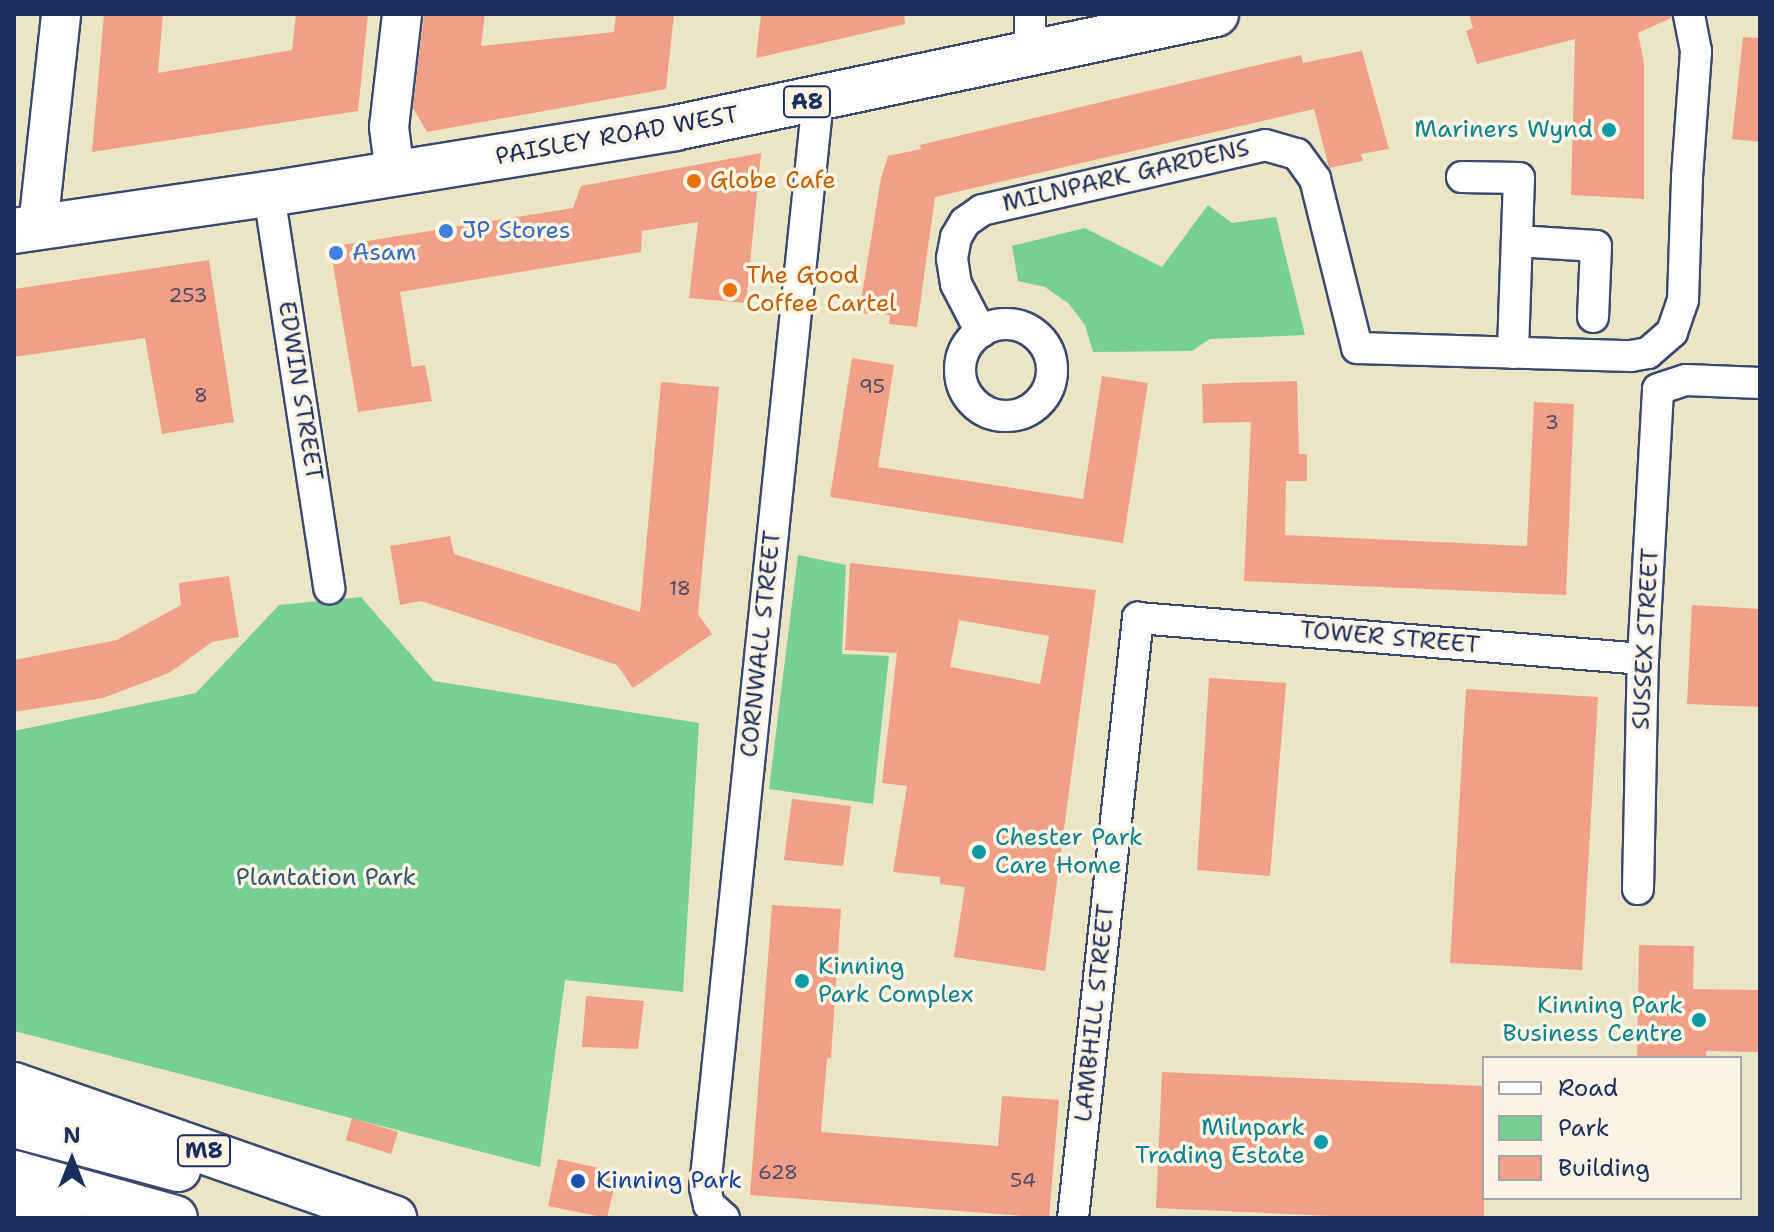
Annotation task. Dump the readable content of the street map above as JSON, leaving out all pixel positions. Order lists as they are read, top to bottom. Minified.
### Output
{"streets":{"main road":["A8","PAISLEY ROAD WEST","M8"],"street":["MILNPARK GARDENS","EDWIN STREET","TOWER STREET","SUSSEX STREET","CORNWALL STREET","LAMBHILL STREET"]},"crossings":[["PAISLEY ROAD WEST","EDWIN STREET"],["PAISLEY ROAD WEST","CORNWALL STREET"],["TOWER STREET","SUSSEX STREET"],["TOWER STREET","LAMBHILL STREET"]],"parks":["Plantation Park"],"places":["Mariners Wynd","Globe Cafe","JP Stores","Asam","The Good Coffee Cartel","Chester Park Care Home","Kinning Park Complex","Kinning Park Business Centre","Milnpark Trading Estate","Kinning Park"],"house_numbers":["253","95","8","3","18","628","54"],"legend":["Road","Park","Building"],"north":"top"}
